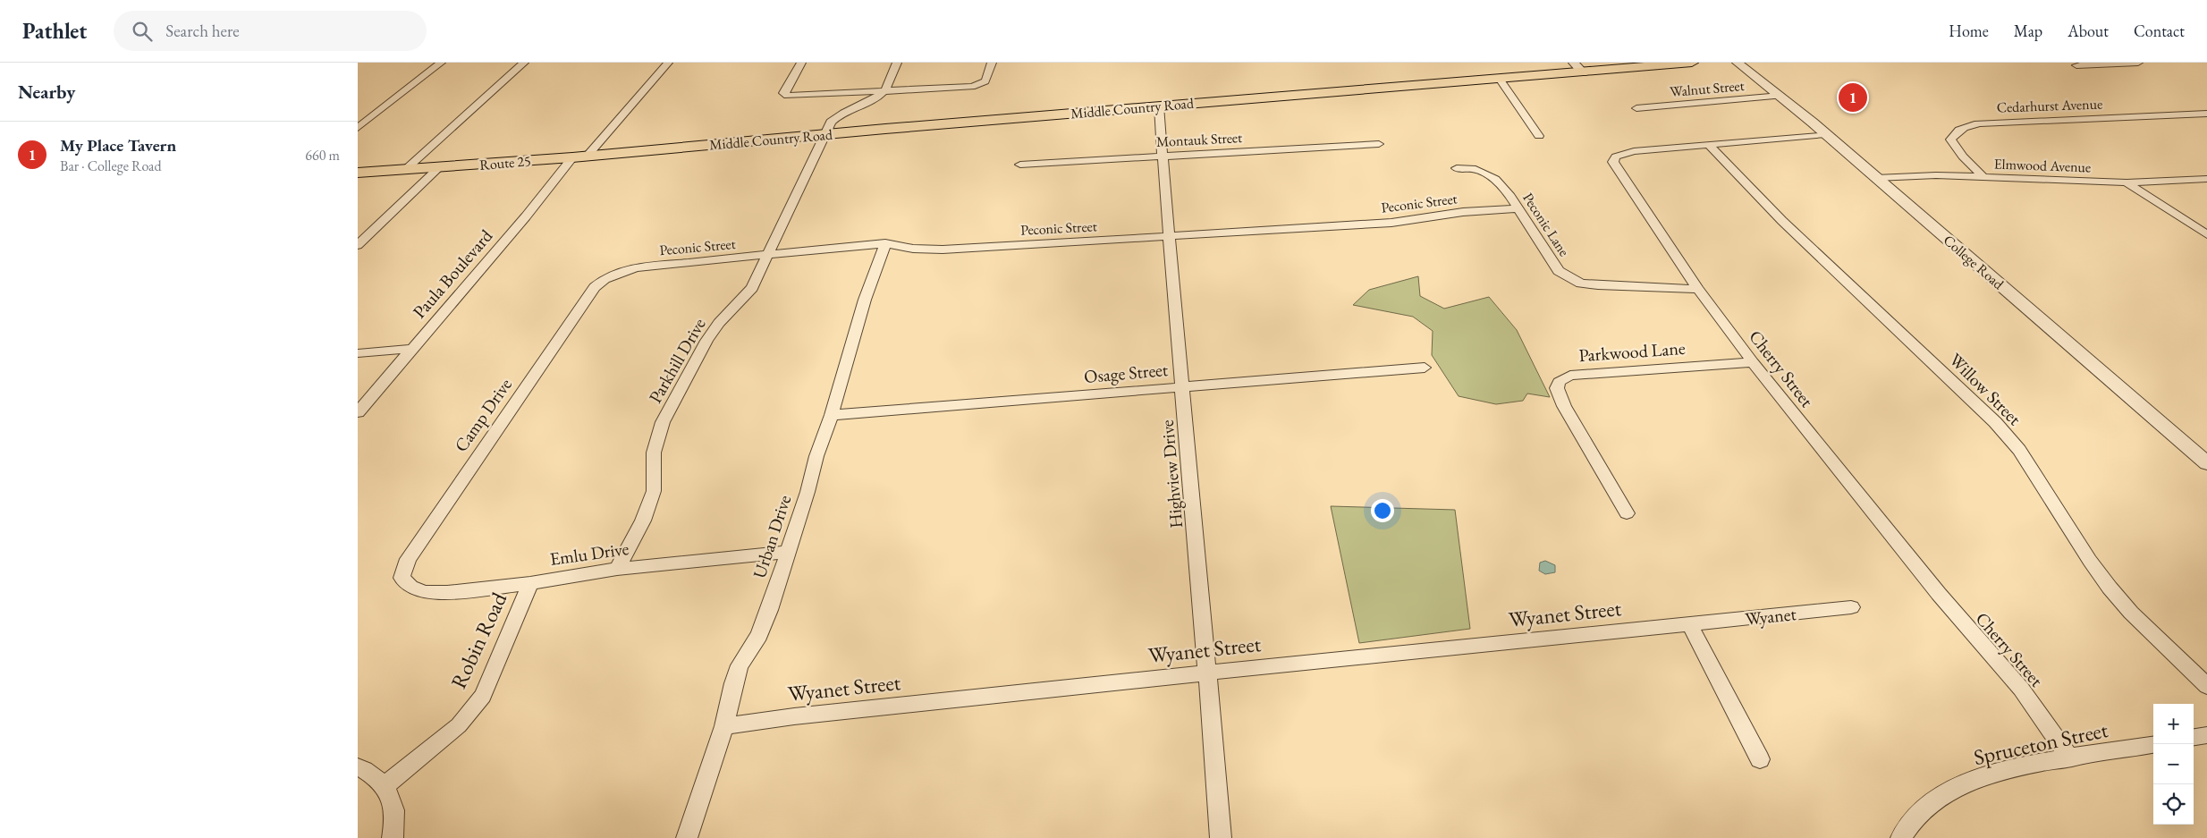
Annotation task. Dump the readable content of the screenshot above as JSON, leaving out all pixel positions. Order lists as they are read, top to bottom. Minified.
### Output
{"streets":{"main road":["Middle Country Road","Route 25"],"street":["Walnut Street","Cedarhurst Avenue","Montauk Street","Elmwood Avenue","Peconic Street","Peconic Lane","College Road","Paula Boulevard","Parkwood Lane","Parkhill Drive","Cherry Street","Osage Street","Willow Street","Camp Drive","Highview Drive","Urban Drive","Emlu Drive","Wyanet Street","Wyanet","Robin Road","Spruceton Street"]},"crossings":[["Walnut Street","College Road"],["Cedarhurst Avenue","Elmwood Avenue"],["Middle Country Road","Route 25"],["Middle Country Road","Paula Boulevard"],["Middle Country Road","Parkhill Drive"],["Middle Country Road","Highview Drive"],["Montauk Street","Highview Drive"],["Route 25","Paula Boulevard"],["Elmwood Avenue","College Road"],["Peconic Street","Peconic Lane"],["Peconic Street","Parkhill Drive"],["Peconic Street","Camp Drive"],["Peconic Street","Highview Drive"],["Peconic Street","Urban Drive"],["Peconic Lane","Cherry Street"],["College Road","Cherry Street"],["Parkwood Lane","Cherry Street"],["Parkhill Drive","Emlu Drive"],["Cherry Street","Willow Street"],["Cherry Street","Spruceton Street"],["Osage Street","Highview Drive"],["Osage Street","Urban Drive"],["Camp Drive","Emlu Drive"],["Highview Drive","Wyanet Street"],["Urban Drive","Emlu Drive"],["Urban Drive","Wyanet Street"],["Emlu Drive","Robin Road"],["Wyanet Street","Wyanet"]],"page":{"header":"Pathlet","search":"Search here","nav":["Home","Map","About","Contact"],"heading":"Nearby","pins":"1","list":[{"mark":"1","name":"My Place Tavern","note":"Bar · College Road","value":"660 m"}],"map_buttons":["+","−"]}}
